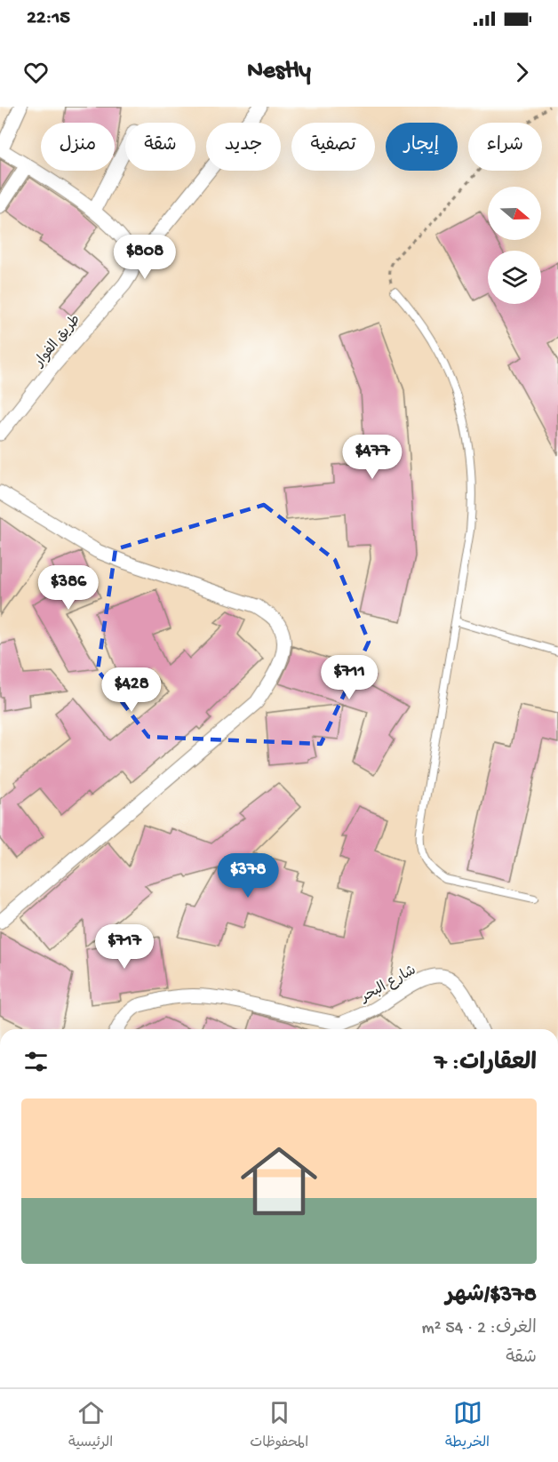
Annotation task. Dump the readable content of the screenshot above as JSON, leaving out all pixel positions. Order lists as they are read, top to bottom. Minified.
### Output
{"streets":{"street":["طريق الفوار","شارع البحر"]},"north":"right","page":{"status":"22:15","header":"Nestly","chip":["شراء","إيجار","تصفية","جديد","شقة","منزل"],"price":["$808","$477","$386","$711","$428","$378","$717"],"heading":"العقارات: 7","list":[{"name":"$378/شهر","note":"الغرف: 2 · 54 m² · شقة"}],"tabs":["الخريطة","المحفوظات","الرئيسية"]}}
